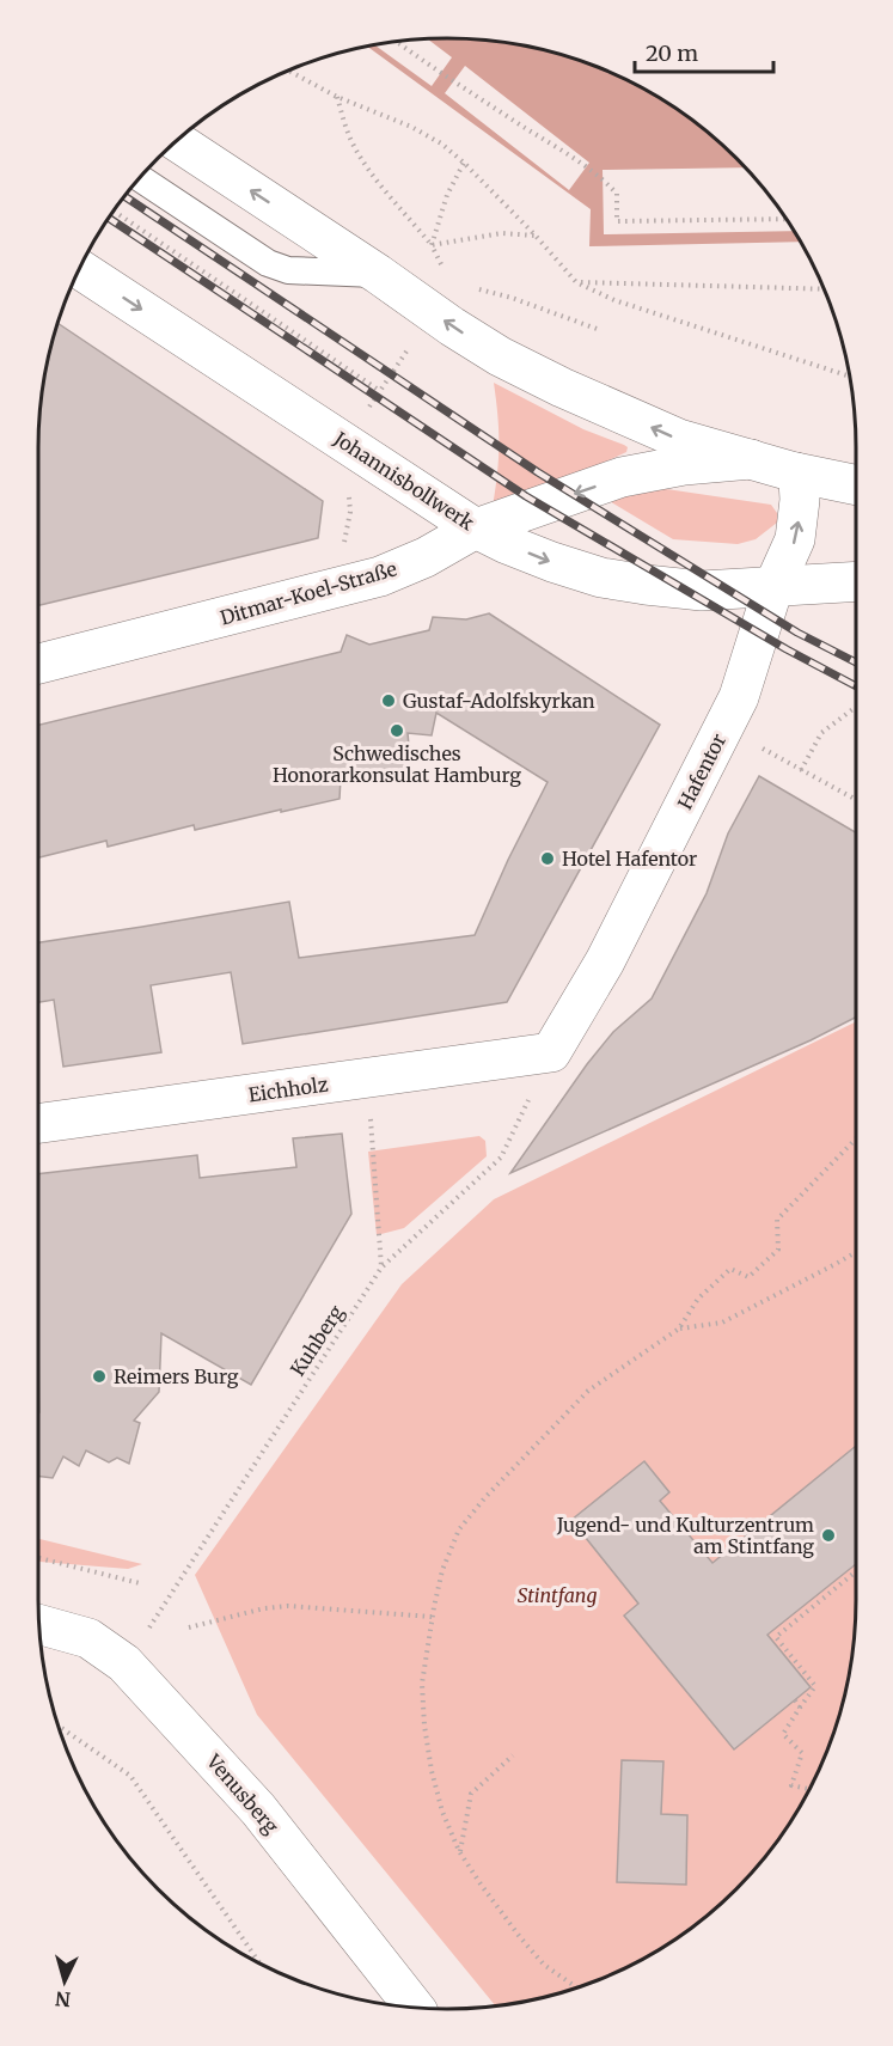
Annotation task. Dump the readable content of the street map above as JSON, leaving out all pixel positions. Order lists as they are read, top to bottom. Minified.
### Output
{"streets":{"street":["Johannisbollwerk","Ditmar-Koel-Straße","Hafentor","Eichholz","Venusberg"],"path":["Kuhberg"]},"crossings":[["Johannisbollwerk","Ditmar-Koel-Straße"],["Johannisbollwerk","Hafentor"],["Hafentor","Eichholz"],["Hafentor","Kuhberg"],["Eichholz","Kuhberg"],["Kuhberg","Venusberg"]],"one_way":["Ditmar-Koel-Straße"],"parks":["Stintfang"],"places":["Gustaf-Adolfskyrkan","Schwedisches Honorarkonsulat Hamburg","Hotel Hafentor","Reimers Burg","Jugend- und Kulturzentrum am Stintfang"],"scale_bar":"20 m","north":"bottom"}
